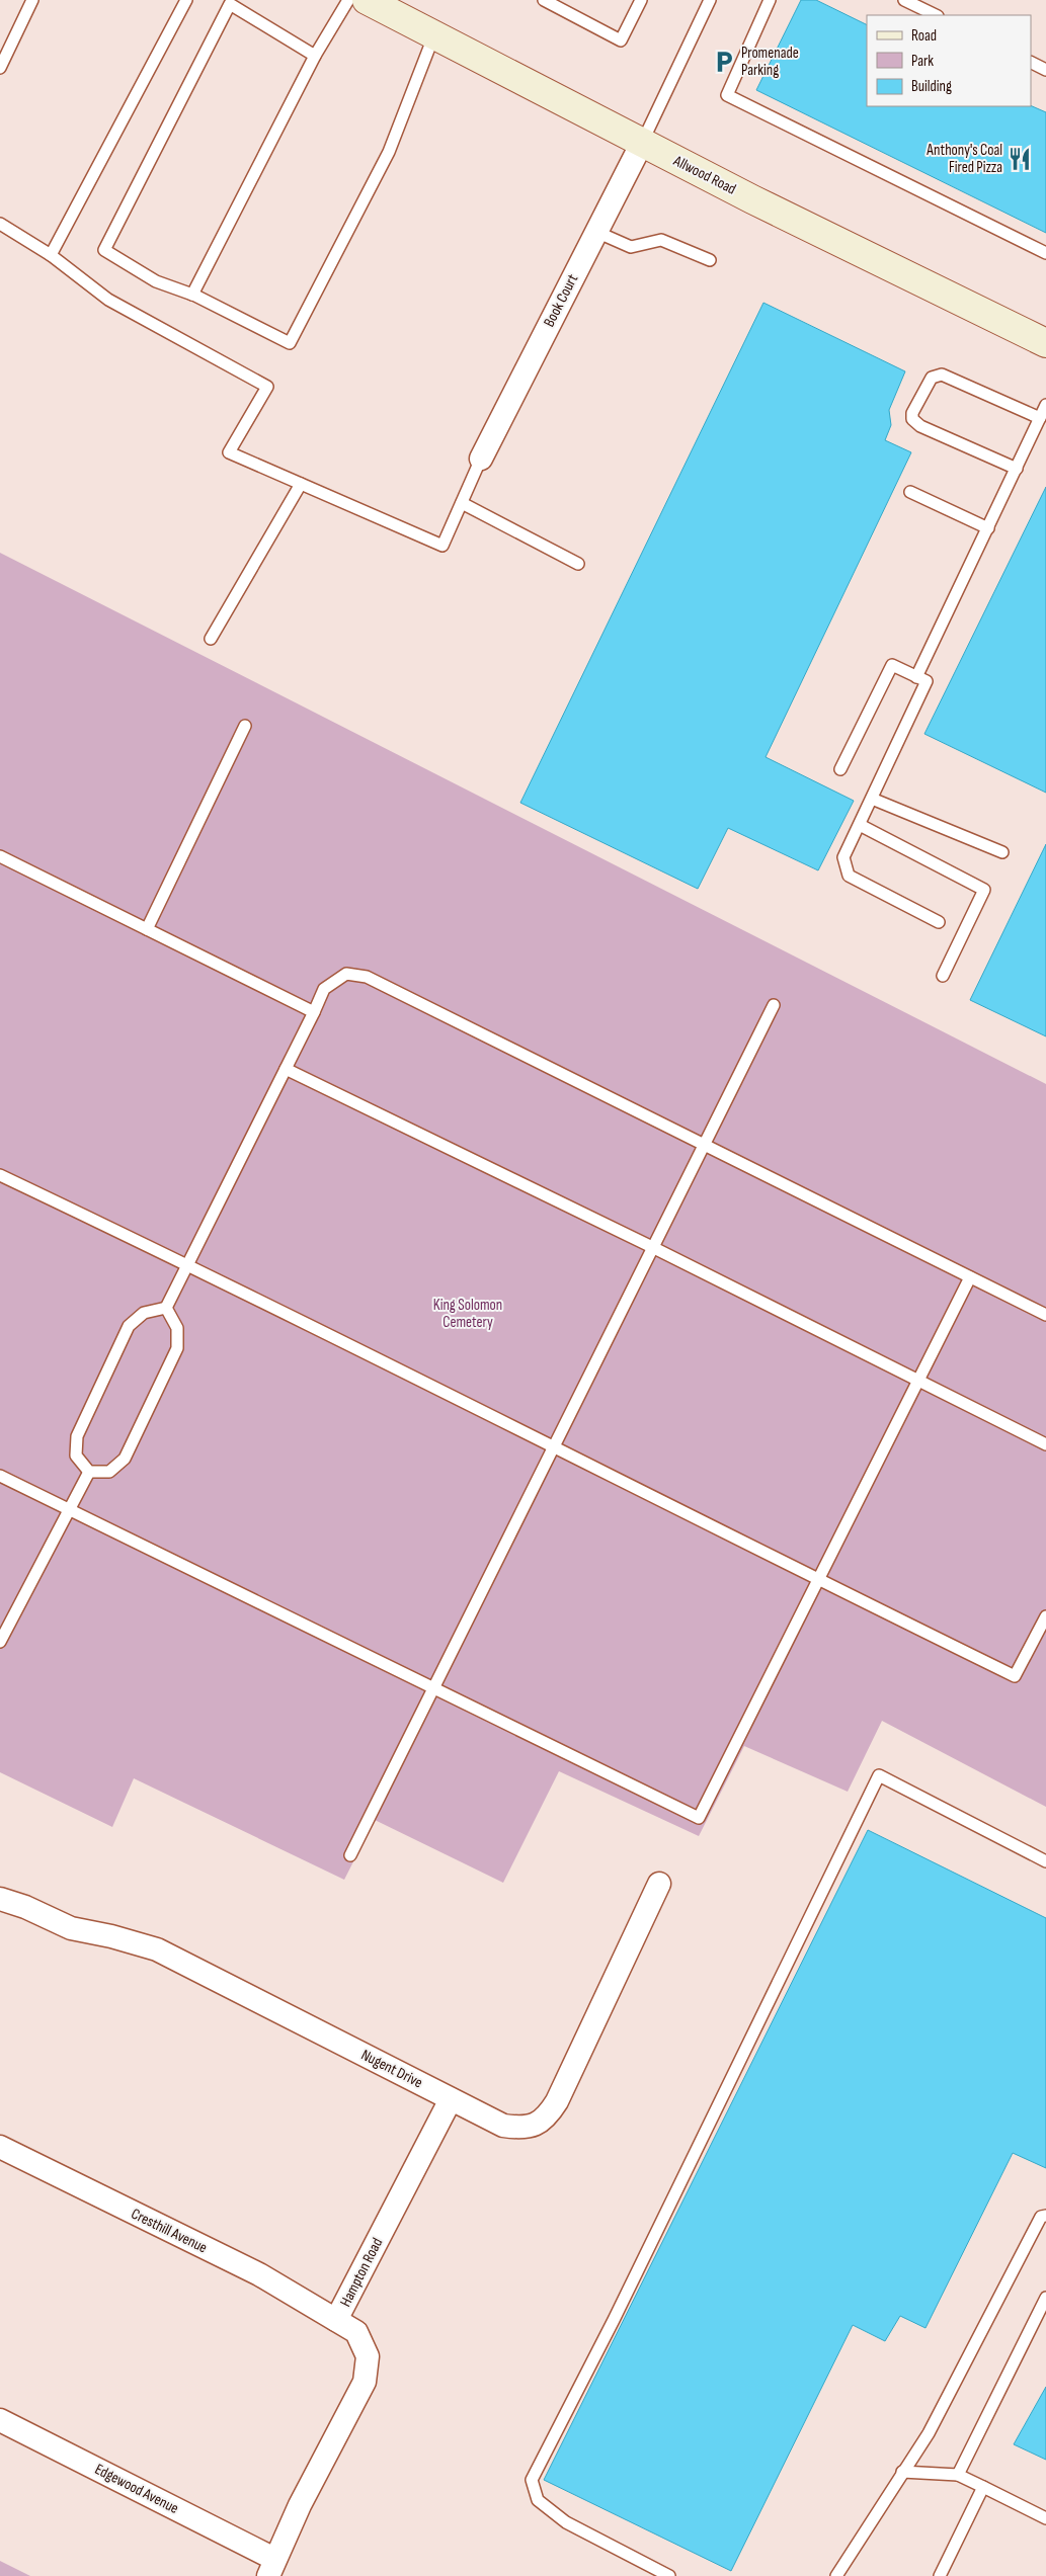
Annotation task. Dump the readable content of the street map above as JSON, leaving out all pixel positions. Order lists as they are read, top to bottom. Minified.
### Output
{"streets":{"main road":["Allwood Road"],"street":["Book Court","Nugent Drive","Cresthill Avenue","Hampton Road","Edgewood Avenue"]},"crossings":[["Allwood Road","Book Court"],["Nugent Drive","Hampton Road"],["Cresthill Avenue","Hampton Road"],["Hampton Road","Edgewood Avenue"]],"parks":["King Solomon Cemetery"],"places":{"parking":["Promenade Parking"],"restaurant":["Anthony's Coal Fired Pizza"]},"legend":["Road","Park","Building"]}
